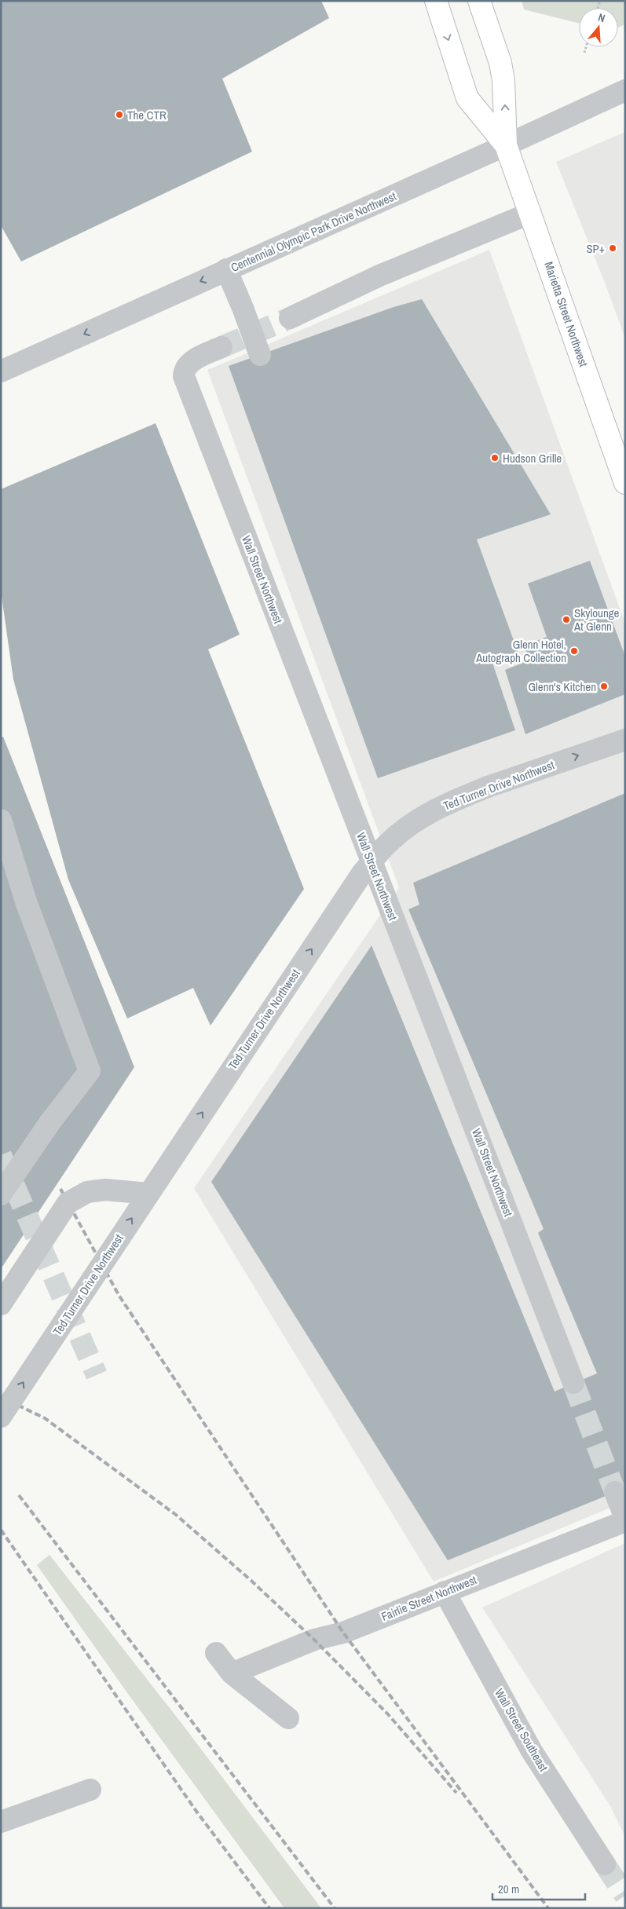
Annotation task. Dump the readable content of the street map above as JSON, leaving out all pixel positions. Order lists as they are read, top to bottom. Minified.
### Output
{"streets":{"main road":["Marietta Street Northwest"],"street":["Centennial Olympic Park Drive Northwest","Wall Street Northwest","Ted Turner Drive Northwest","Fairlie Street Northwest","Wall Street Southeast"]},"crossings":[["Centennial Olympic Park Drive Northwest","Marietta Street Northwest"],["Fairlie Street Northwest","Wall Street Southeast"]],"one_way":["Centennial Olympic Park Drive Northwest","Ted Turner Drive Northwest"],"places":["The CTR","SP+","Hudson Grille","Skylounge At Glenn","Glenn Hotel, Autograph Collection","Glenn's Kitchen"],"scale_bar":"20 m","north":"top"}
